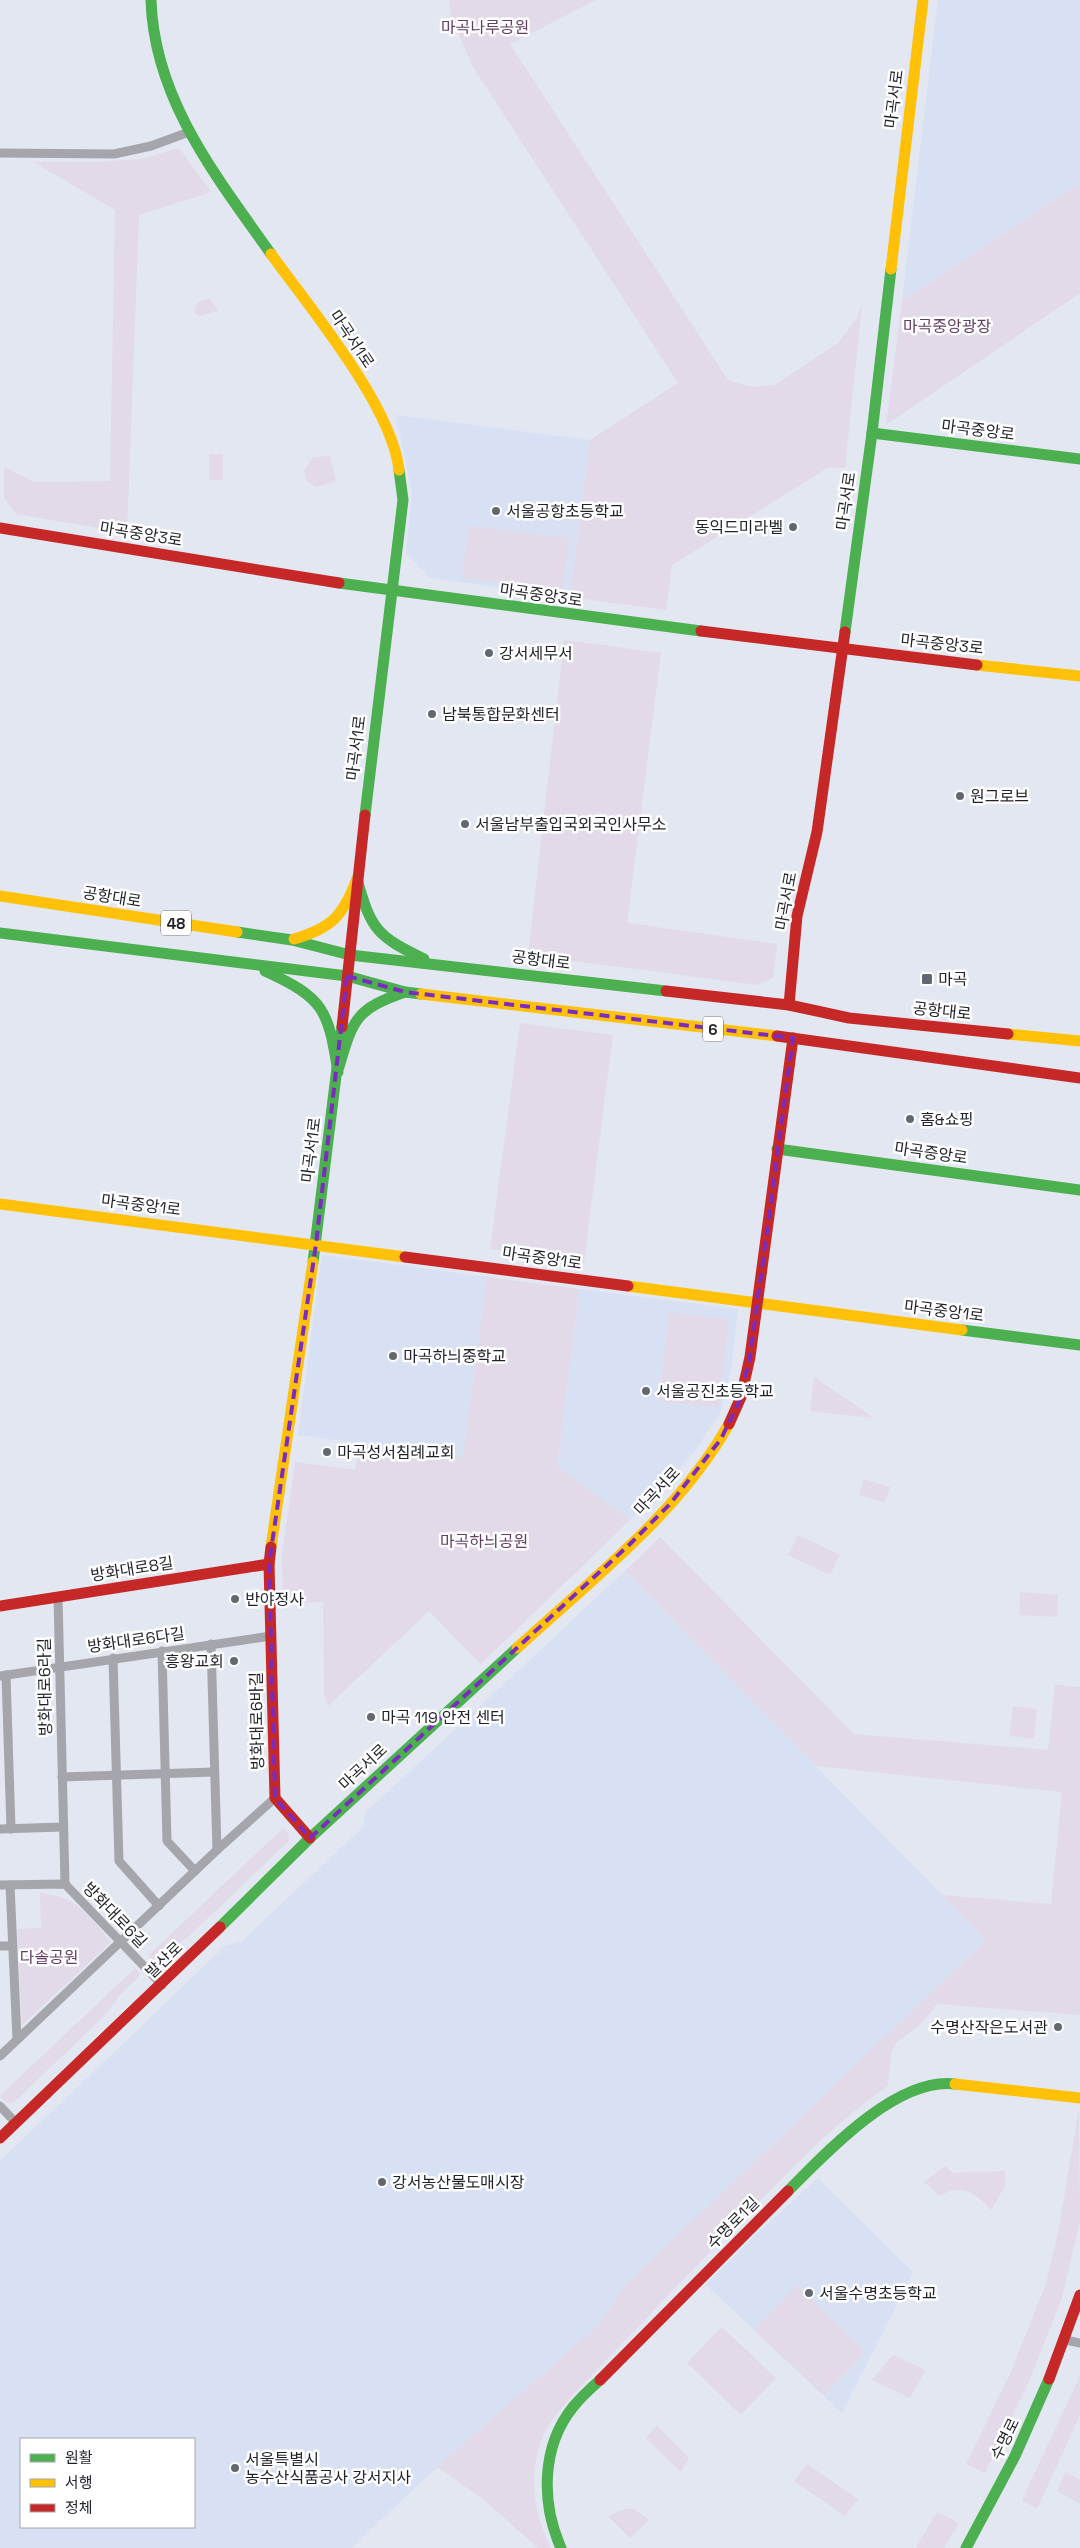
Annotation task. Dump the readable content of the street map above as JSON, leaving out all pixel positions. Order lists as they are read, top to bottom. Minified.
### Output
{"streets":{"street":["마곡서로","마곡서1로","마곡중앙로","마곡중앙3로","공항대로","48","6","마곡중앙1로","방화대로8길","방화대로6다길","방화대로6라길","방화대로6바길","방화대로6길","발산로","수명로1길","수명로"]},"crossings":[["마곡서로","마곡중앙로"],["마곡서로","마곡중앙3로"],["마곡서로","공항대로"],["마곡서로","6"],["마곡서로","마곡중앙1로"],["마곡서로","발산로"],["마곡서1로","마곡중앙3로"],["마곡서1로","공항대로"],["마곡서1로","48"],["마곡서1로","6"],["마곡서1로","마곡중앙1로"],["마곡서1로","방화대로8길"],["마곡서1로","방화대로6바길"],["48","6"],["방화대로8길","방화대로6라길"],["방화대로8길","방화대로6바길"],["방화대로6다길","방화대로6라길"],["방화대로6다길","방화대로6바길"],["방화대로6라길","방화대로6길"],["방화대로6길","발산로"]],"parks":["마곡나루공원","마곡중앙광장","마곡하늬공원","다솔공원"],"places":{"other":["서울공항초등학교","동익드미라벨","강서세무서","남북통합문화센터","원그로브","서울남부출입국외국인사무소","홈&쇼핑","마곡하늬중학교","서울공진초등학교","마곡성서침례교회","반야정사","흥왕교회","마곡 119 안전 센터","수명산작은도서관","강서농산물도매시장","서울수명초등학교","서울특별시 농수산식품공사 강서지사"],"transit":["마곡"]},"legend":["원활","서행","정체"]}
